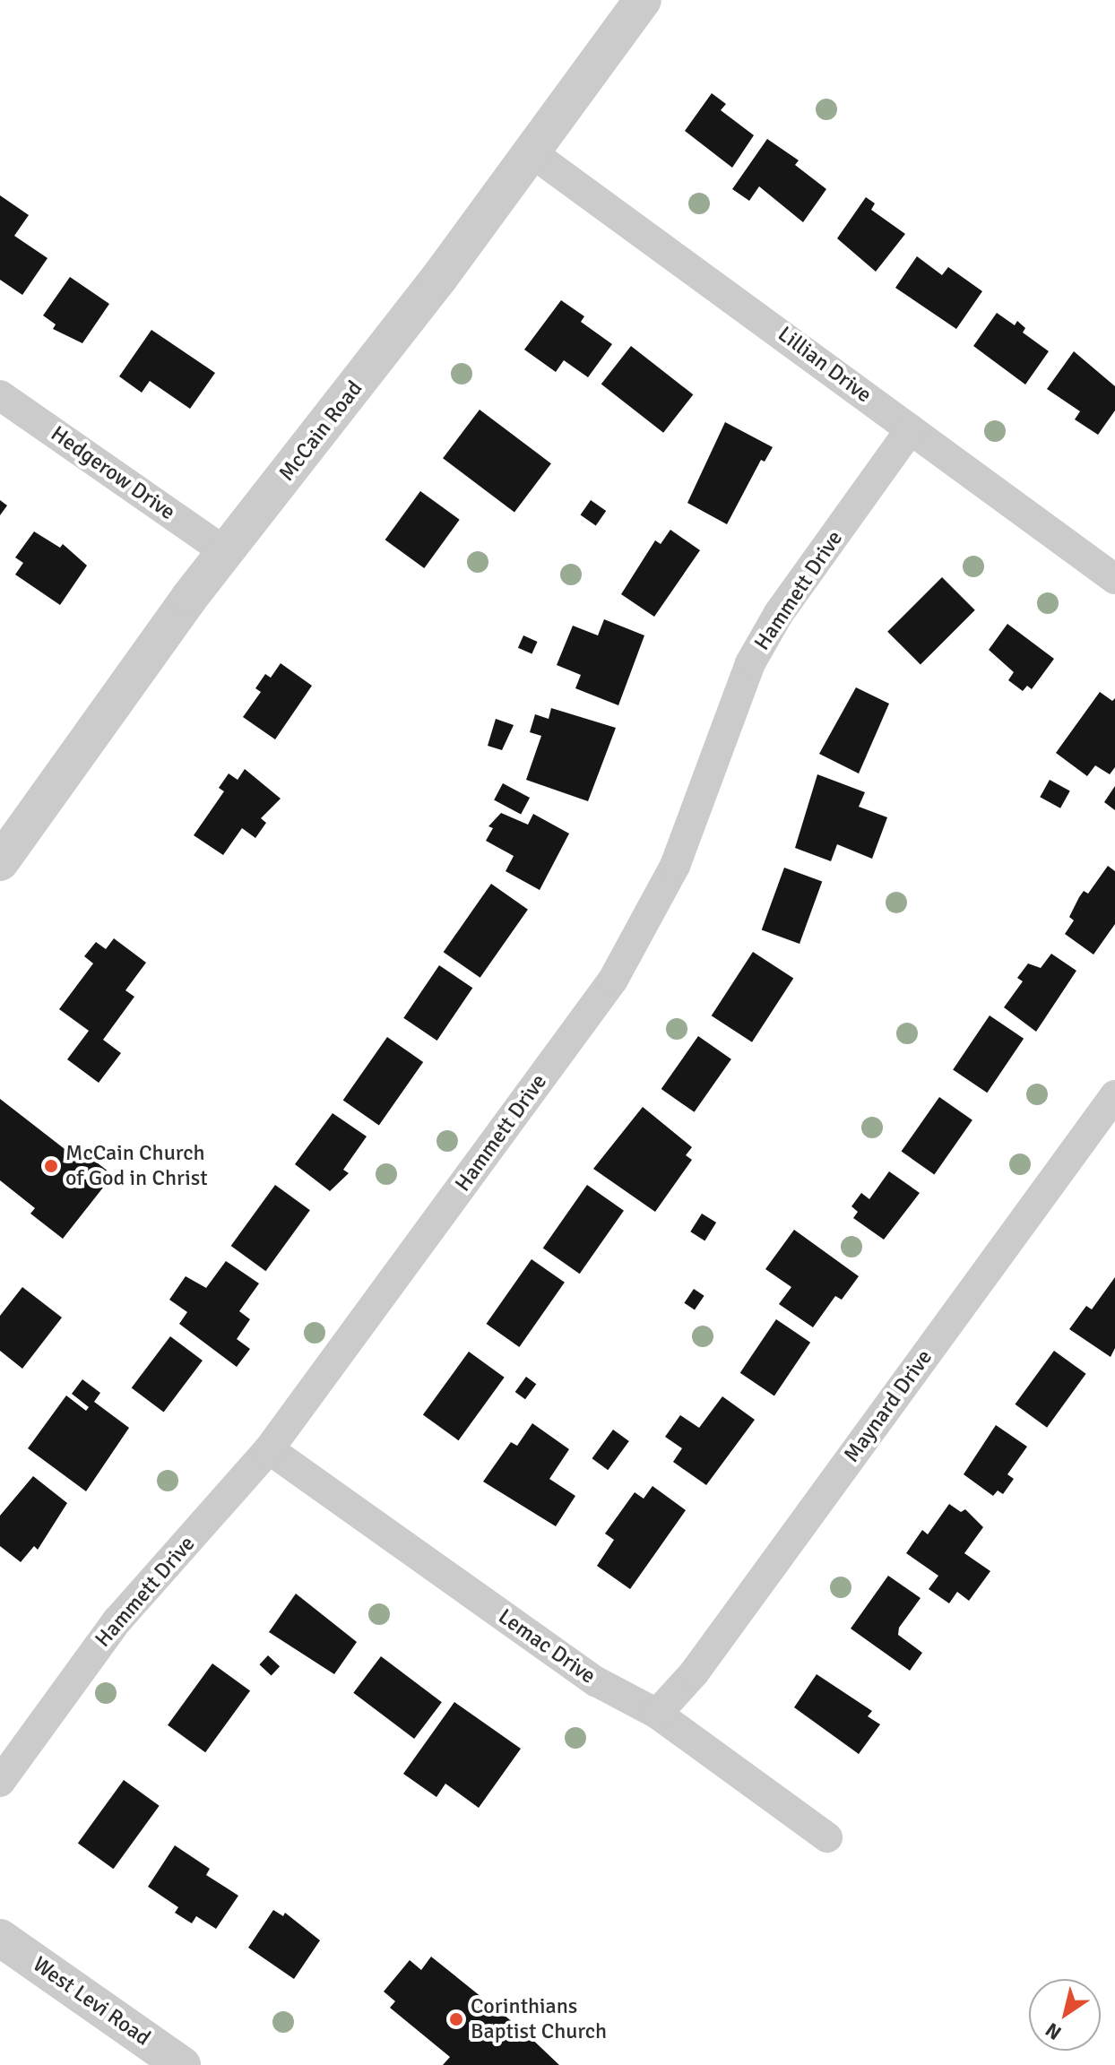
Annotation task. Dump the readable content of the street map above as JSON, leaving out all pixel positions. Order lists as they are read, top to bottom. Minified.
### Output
{"streets":{"street":["Lillian Drive","McCain Road","Hedgerow Drive","Hammett Drive","Maynard Drive","Lemac Drive","West Levi Road"]},"crossings":[["Lillian Drive","McCain Road"],["Lillian Drive","Hammett Drive"],["McCain Road","Hedgerow Drive"],["Hammett Drive","Lemac Drive"],["Maynard Drive","Lemac Drive"]],"places":["McCain Church of God in Christ","Corinthians Baptist Church"],"north":"bottom left"}
